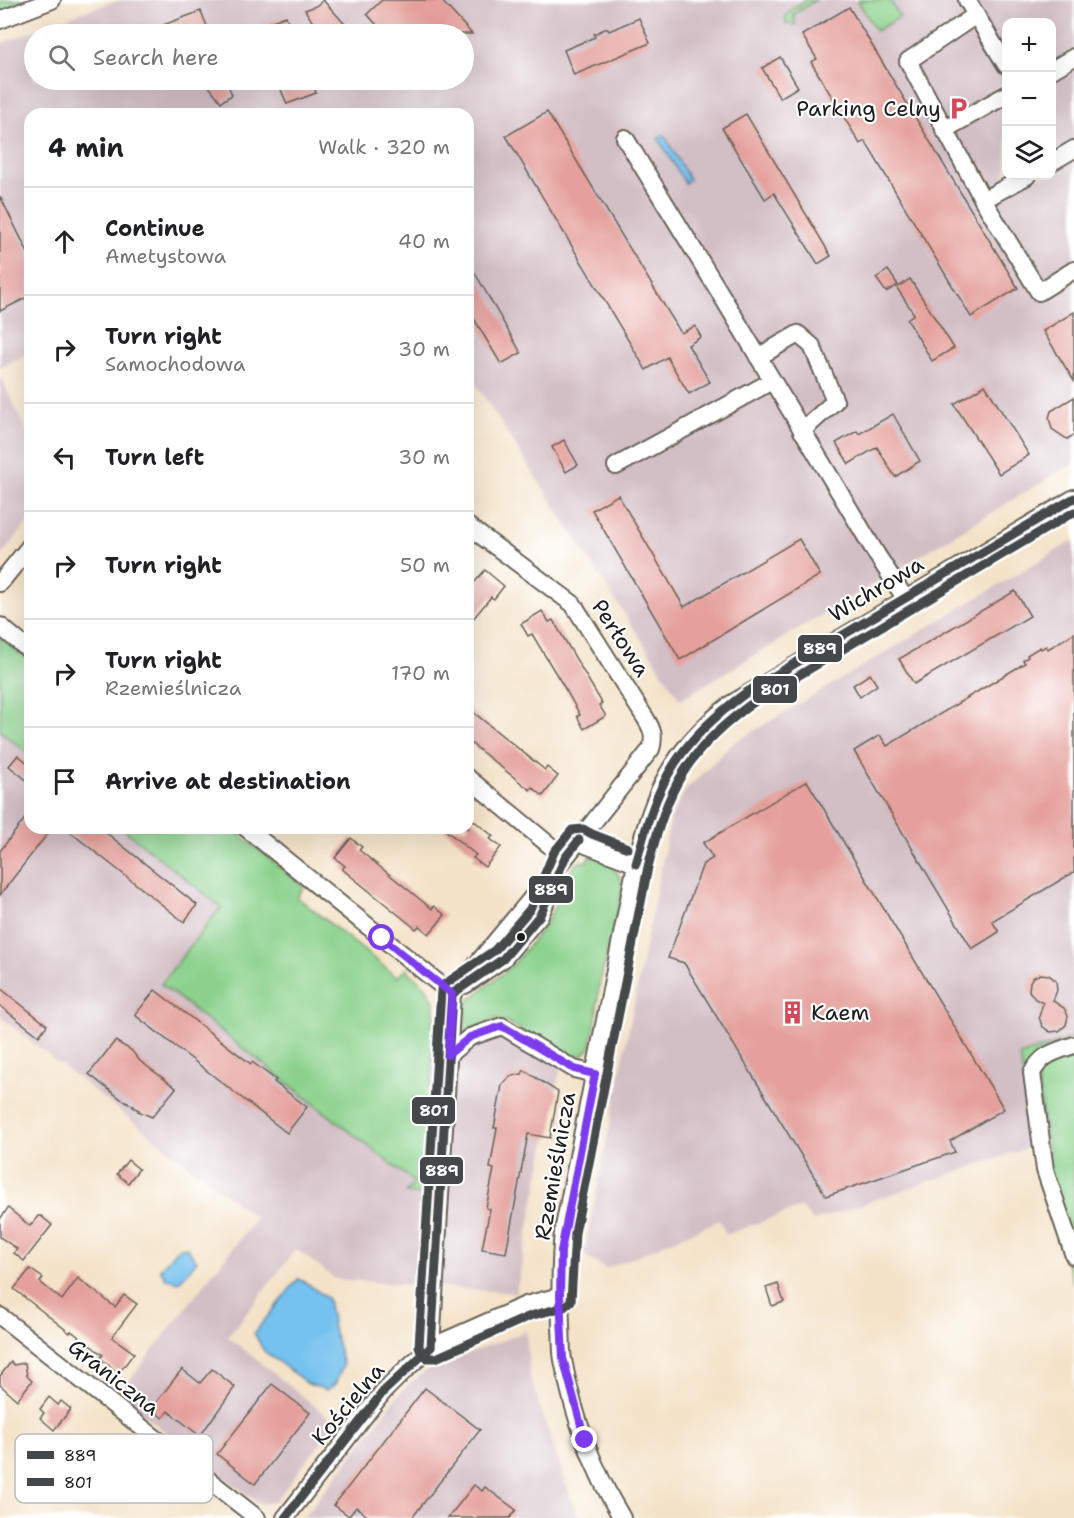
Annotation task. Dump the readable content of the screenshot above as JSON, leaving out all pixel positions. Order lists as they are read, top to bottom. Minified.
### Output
{"streets":{"street":["Wichrowa","Perłowa","Rzemieślnicza","Graniczna","Kościelna"]},"crossings":[["Wichrowa","Rzemieślnicza"],["Rzemieślnicza","Kościelna"]],"places":{"parking":["Parking Celny"],"building":["Kaem"]},"lines":["transit line 889","transit line 801"],"legend":["889","801"],"page":{"map_buttons":["+","−"],"search":"Search here","heading":["4 min","Walk · 320 m"],"list":[["Continue","Ametystowa","40 m"],["Turn right","Samochodowa","30 m"],["Turn left","30 m"],["Turn right","50 m"],["Turn right","Rzemieślnicza","170 m"],"Arrive at destination"]}}
